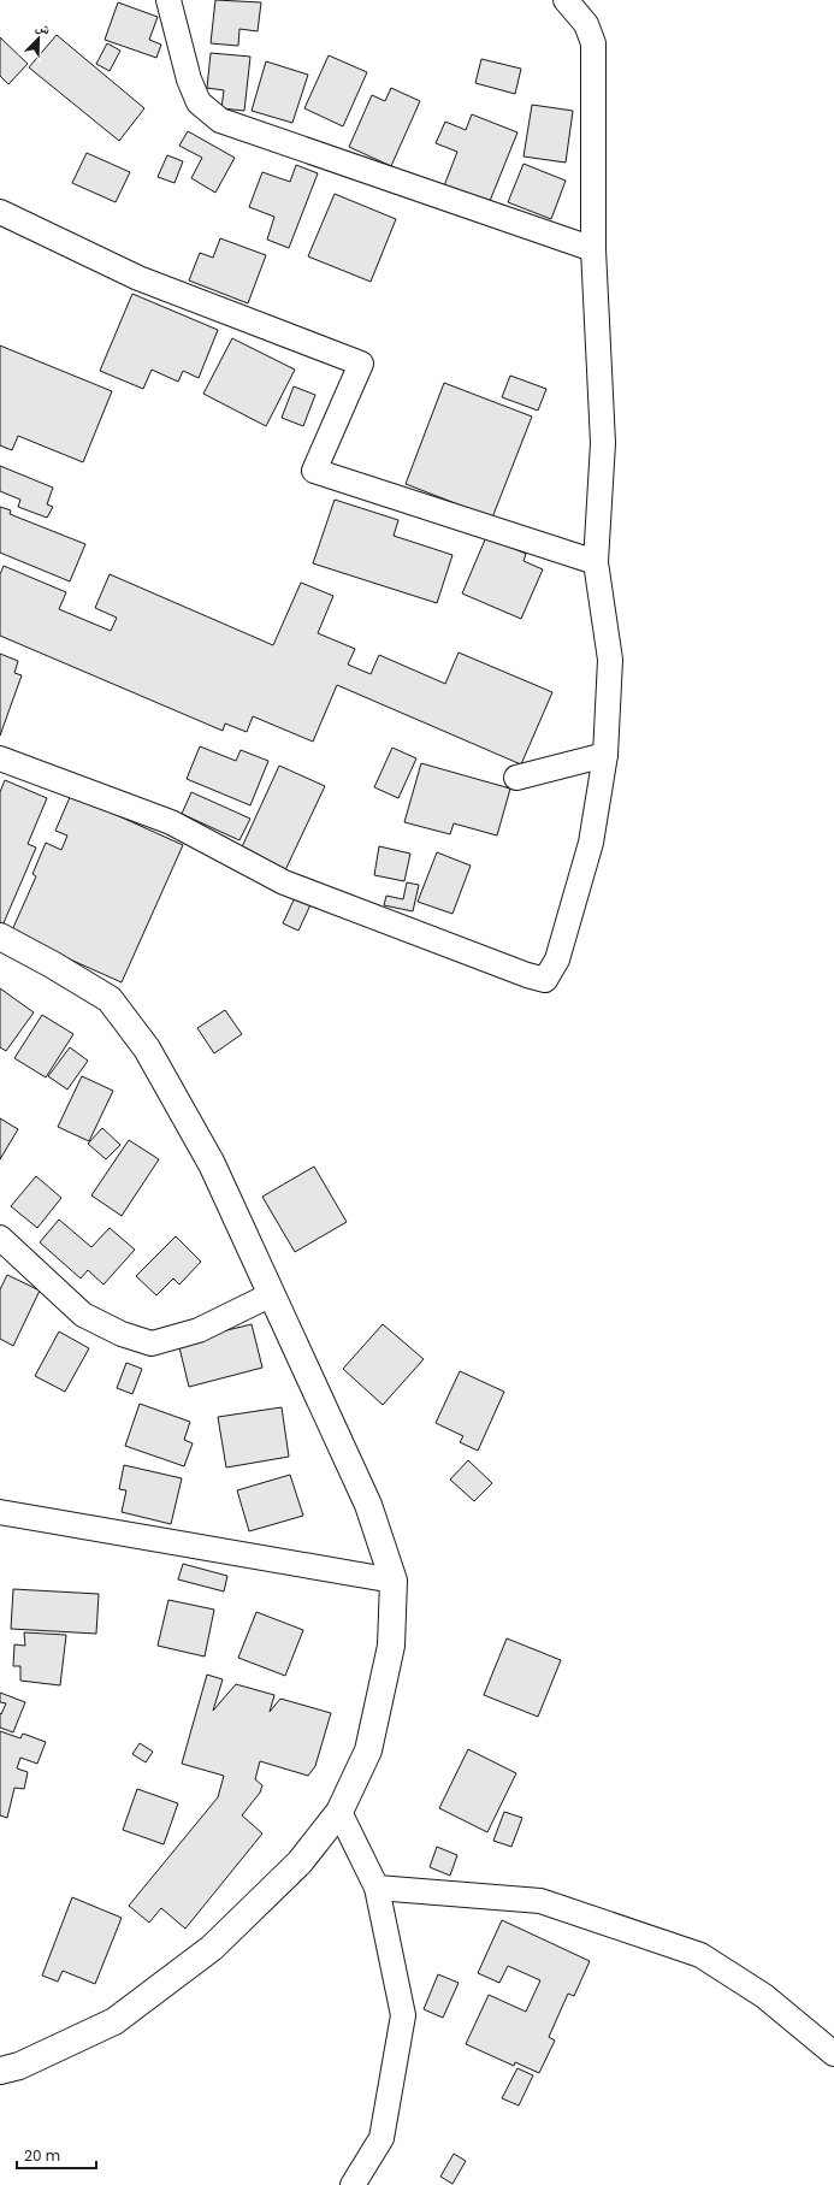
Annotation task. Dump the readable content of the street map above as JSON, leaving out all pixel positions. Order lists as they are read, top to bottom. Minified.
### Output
{"scale_bar":"20 m","north":"top right"}
